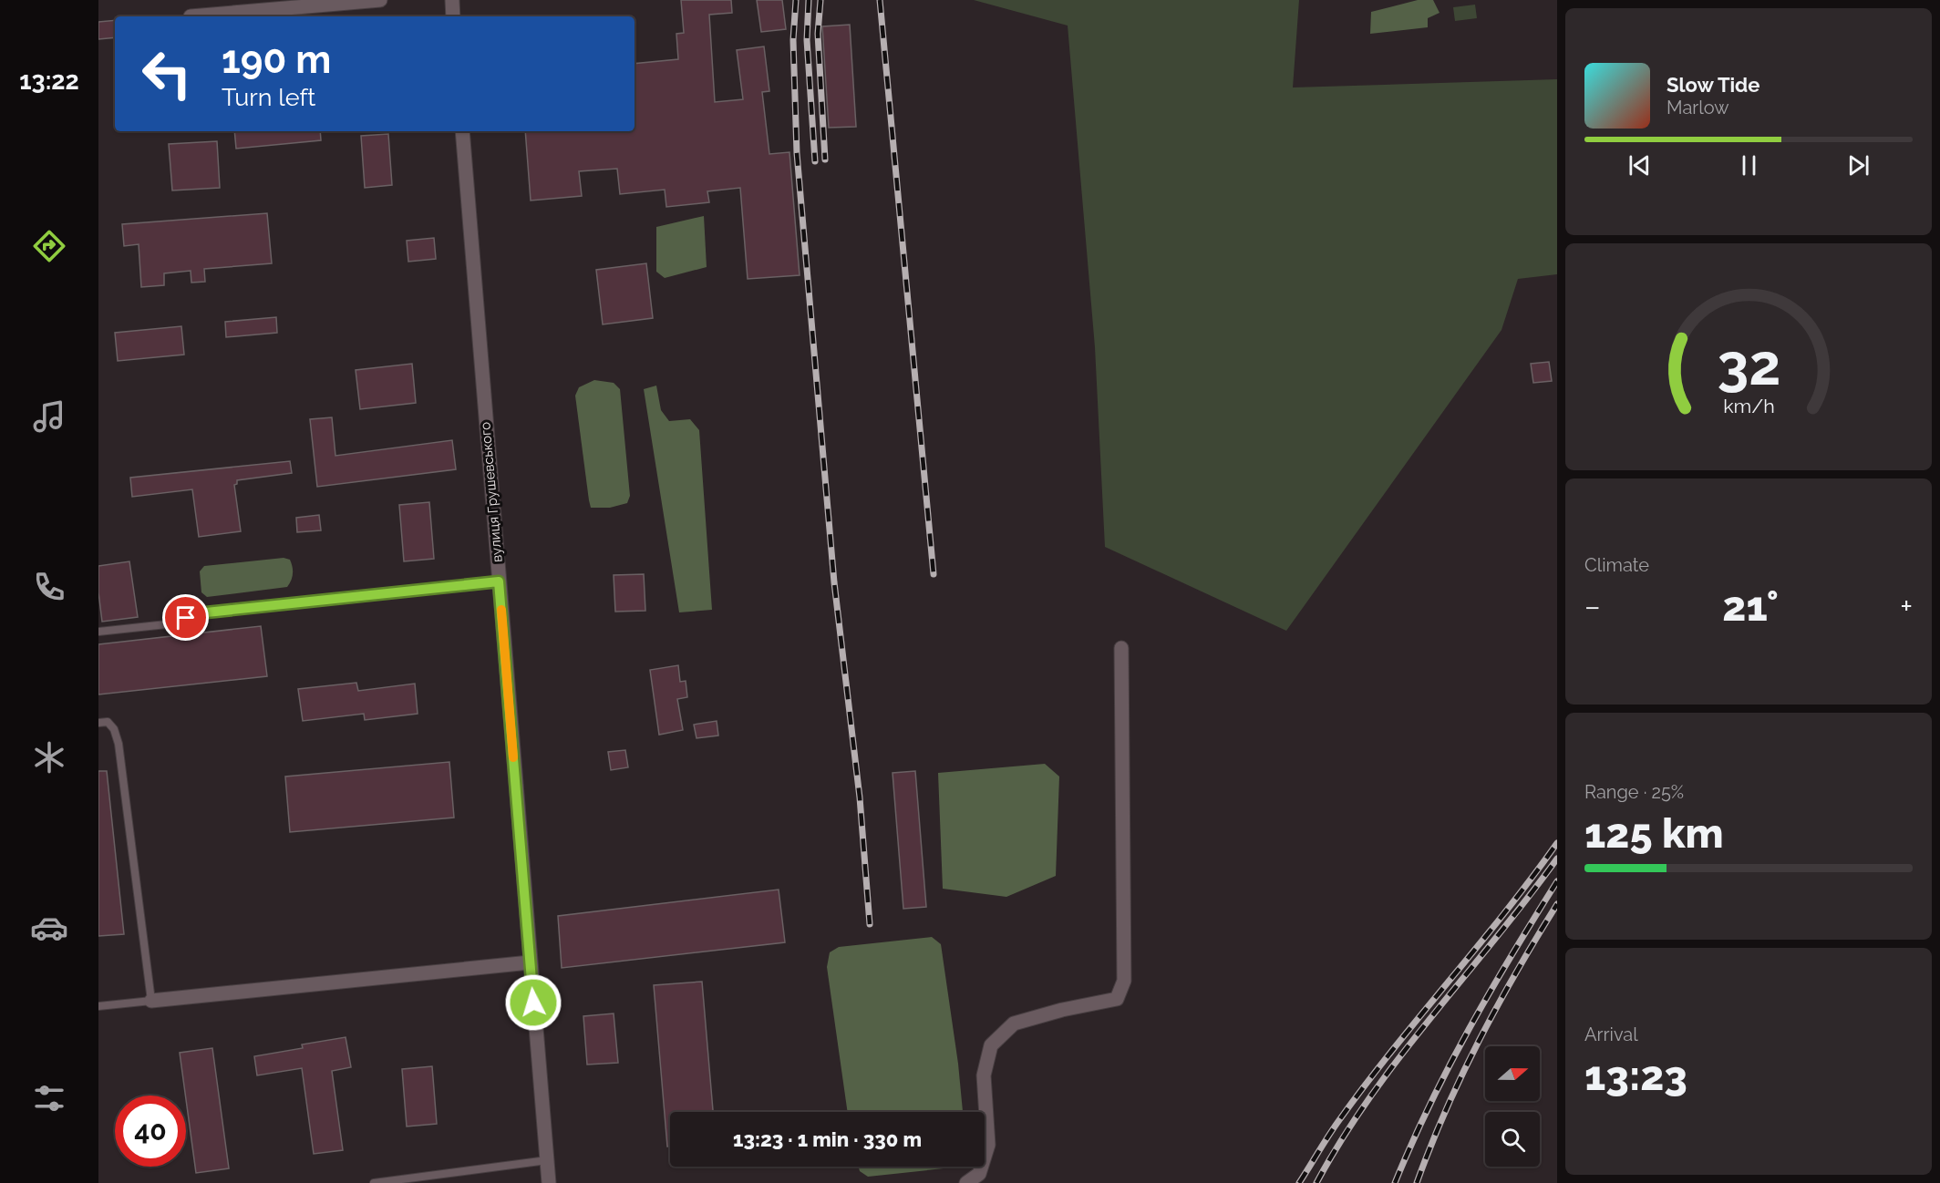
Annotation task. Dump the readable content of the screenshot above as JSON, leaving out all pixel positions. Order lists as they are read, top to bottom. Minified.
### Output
{"streets":{"street":["вулиця Грушевського"]},"north":"right","page":{"tabs":"13:22","turn":["190 m","Turn left"],"song":["Slow Tide","Marlow"],"tile":["Climate",["Range · 25%","125 km"],["Arrival","13:23"]],"heat":["−","21°","+"],"limit":"40","trip":"13:23 · 1 min · 330 m","gauge":["32","km/h"]}}
